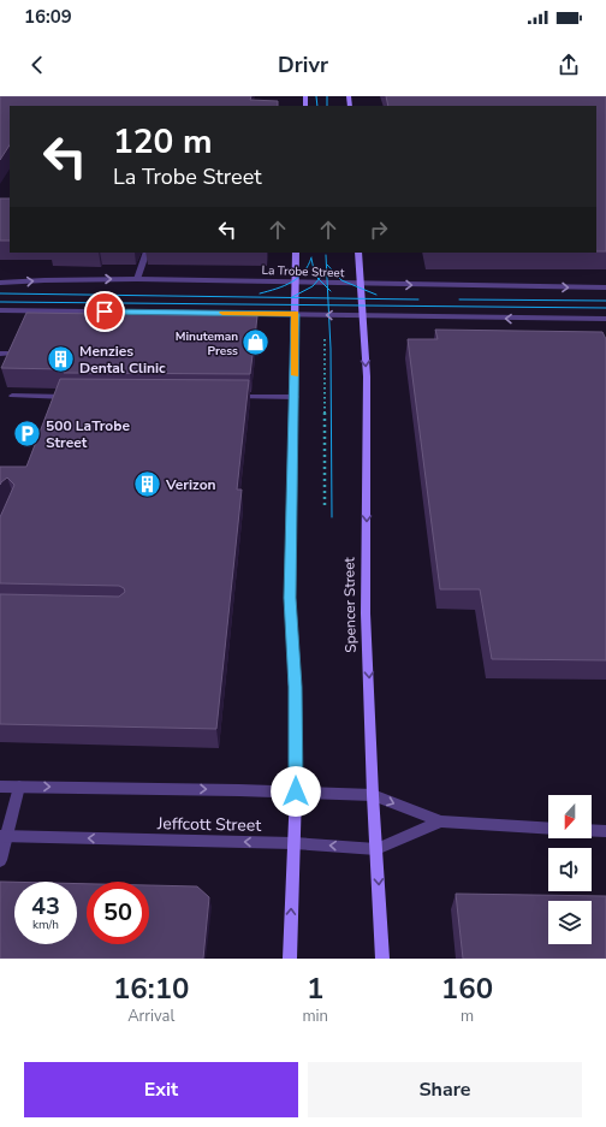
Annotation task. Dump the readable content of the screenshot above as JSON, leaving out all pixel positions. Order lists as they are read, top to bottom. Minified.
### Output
{"streets":{"main road":["Spencer Street"],"street":["La Trobe Street","Jeffcott Street"]},"crossings":[["La Trobe Street","Spencer Street"],["Spencer Street","Jeffcott Street"]],"places":{"shop":["Minuteman Press"],"building":["Menzies Dental Clinic","Verizon"],"parking":["500 LaTrobe Street"]},"north":"bottom","page":{"status":"16:09","header":"Drivr","turn":["120 m","La Trobe Street"],"speed":"43 km/h","limit":"50","eta":["16:10","Arrival","1","min","160","m"],"buttons":["Exit","Share"]}}
